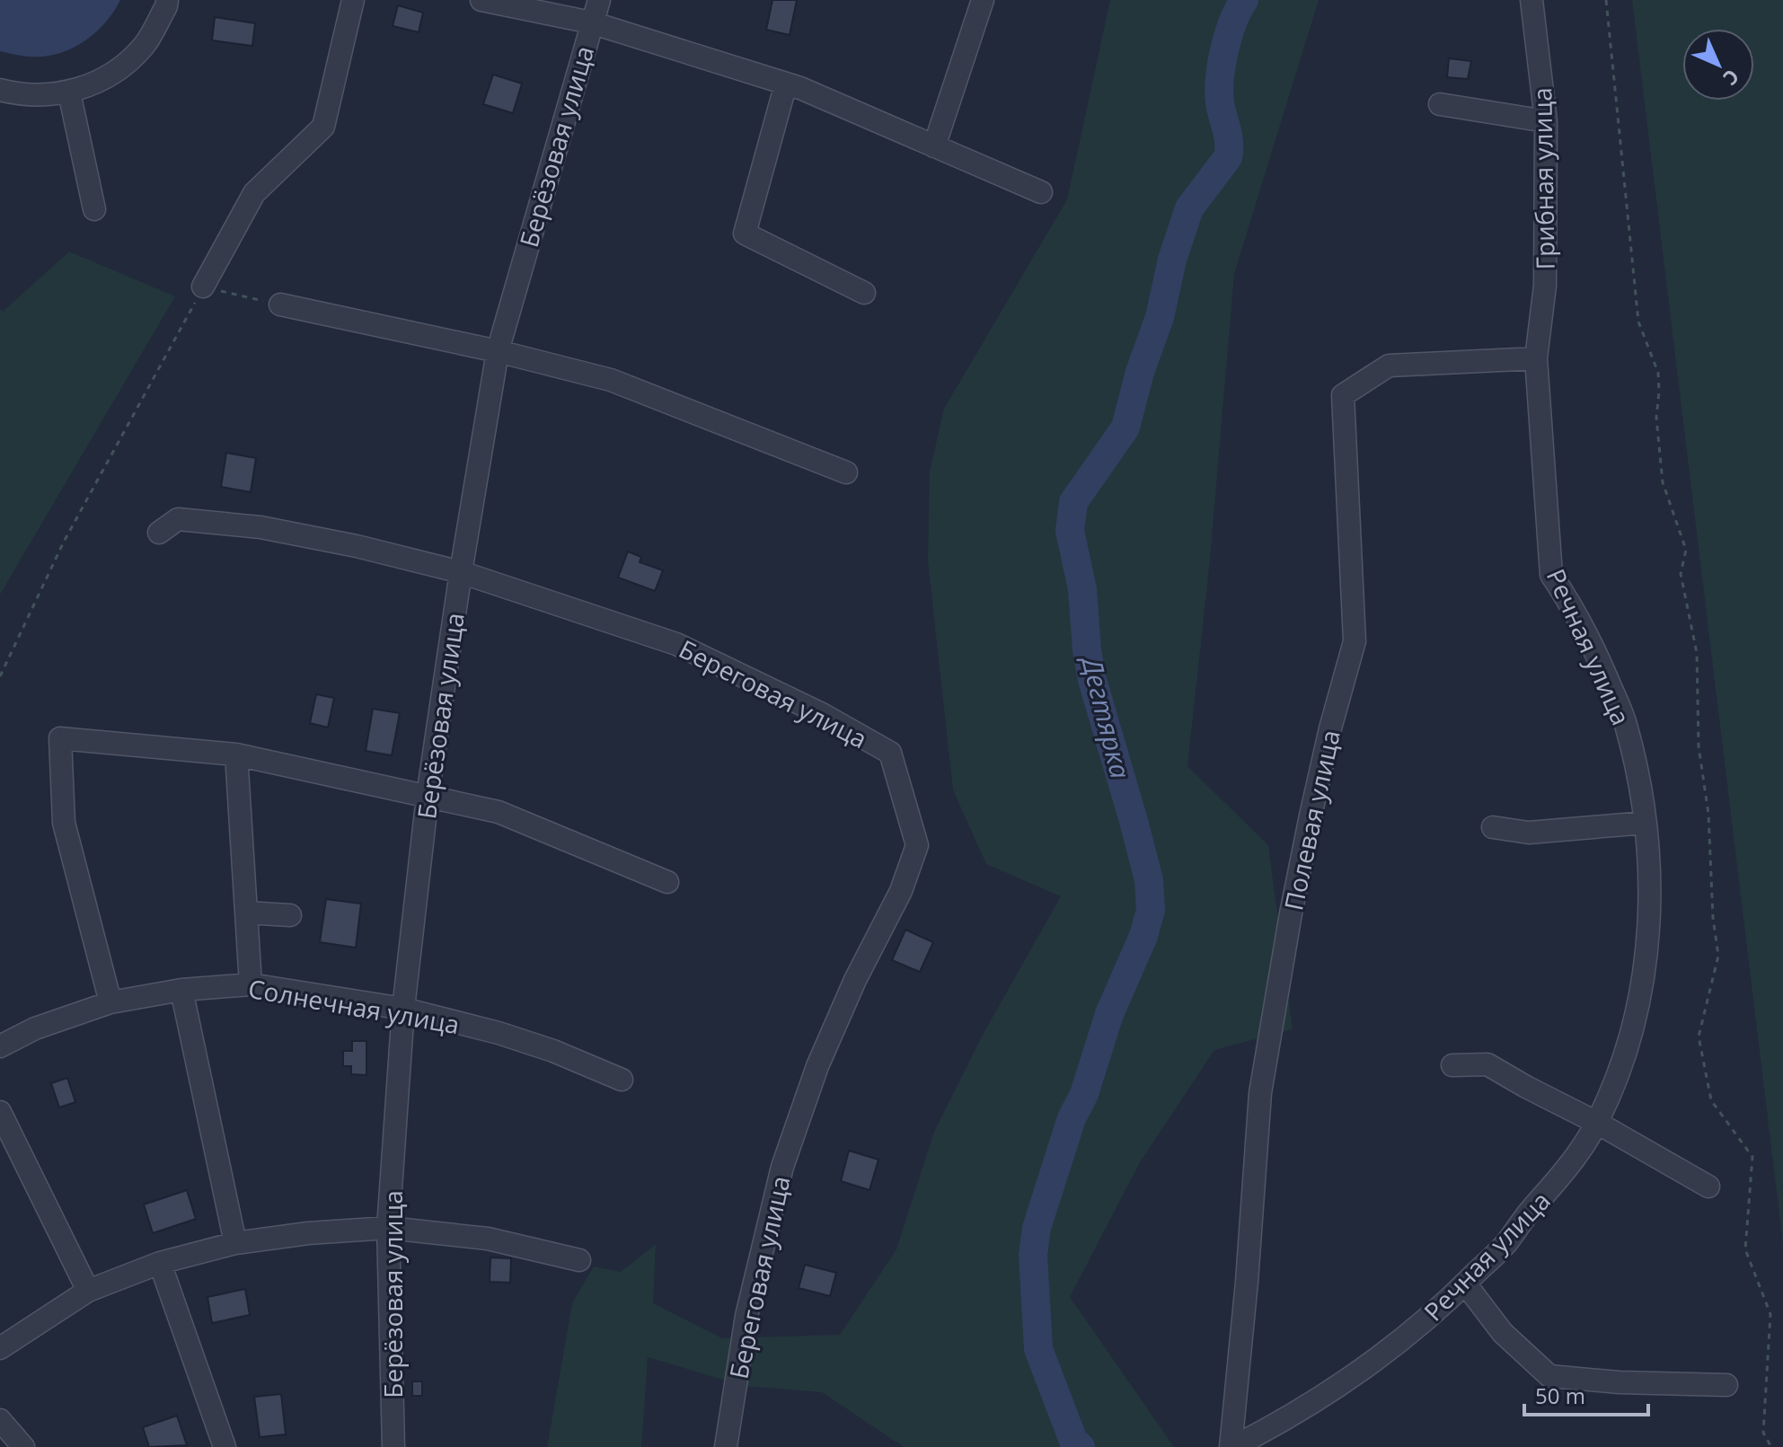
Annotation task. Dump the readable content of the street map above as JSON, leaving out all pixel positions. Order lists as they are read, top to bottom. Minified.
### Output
{"streets":{"street":["Берёзовая улица","Грибная улица","Речная улица","Береговая улица","Полевая улица","Солнечная улица"]},"crossings":[["Берёзовая улица","Береговая улица"],["Берёзовая улица","Солнечная улица"],["Грибная улица","Речная улица"],["Грибная улица","Полевая улица"],["Речная улица","Полевая улица"]],"water":["Дегтярка"],"scale_bar":"50 m","north":"bottom right"}
